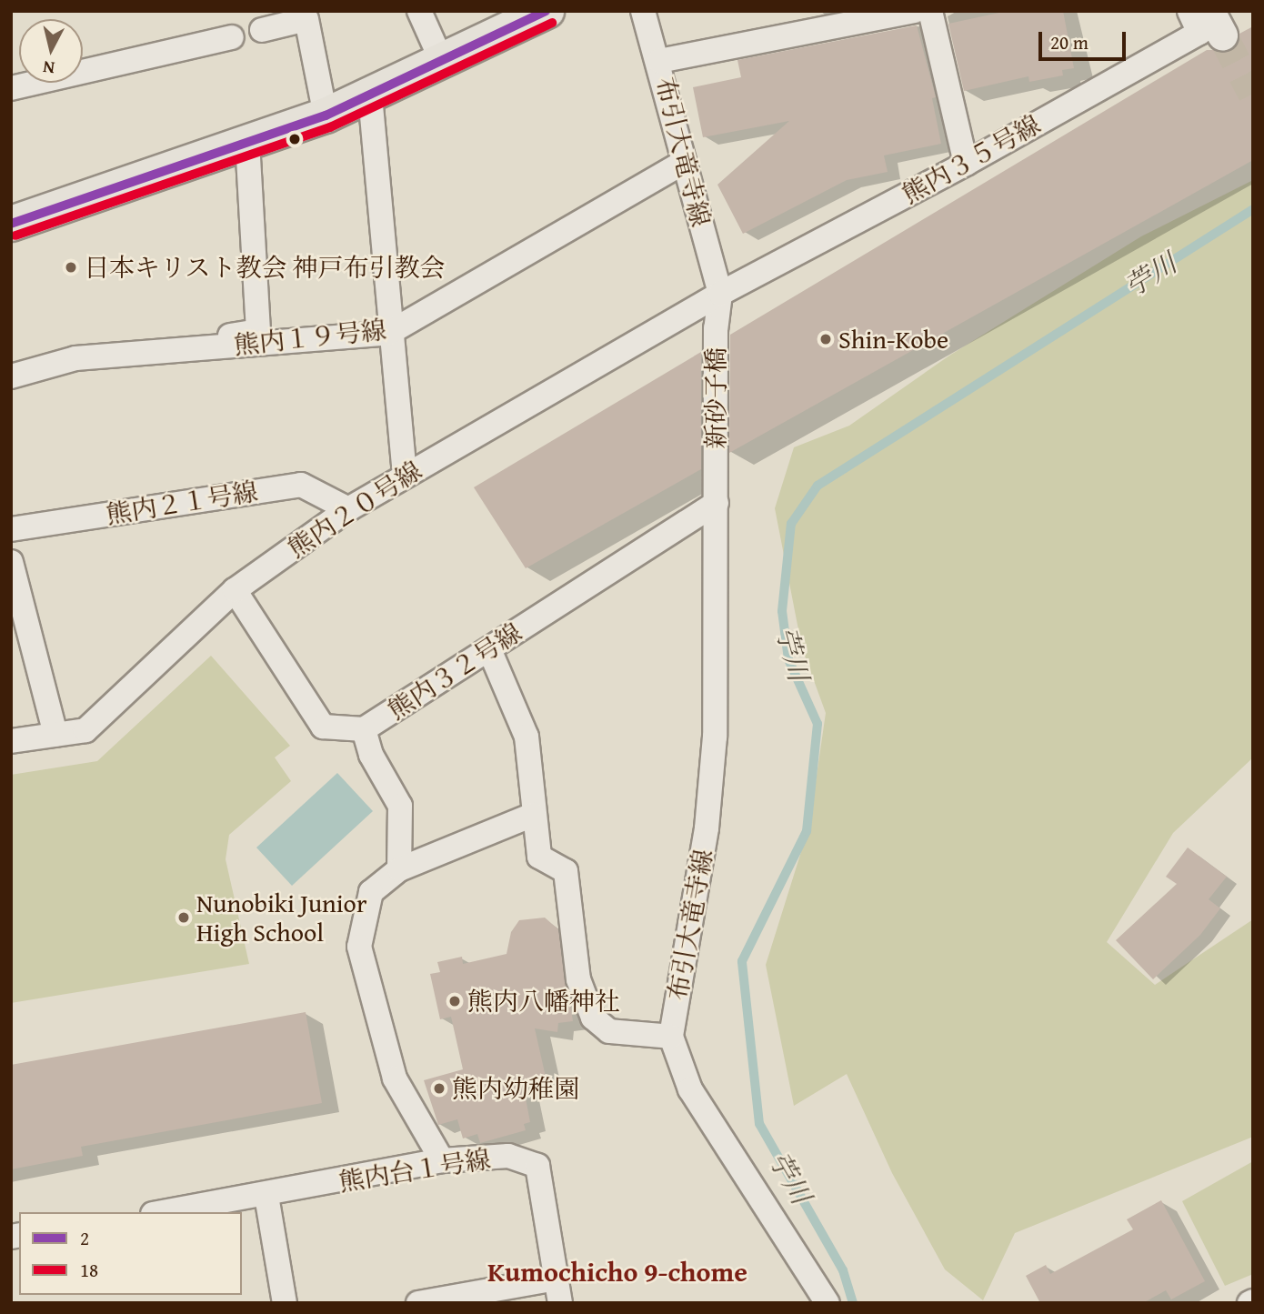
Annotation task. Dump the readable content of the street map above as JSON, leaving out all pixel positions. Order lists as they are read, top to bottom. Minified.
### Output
{"streets":{"street":["布引大竜寺線","熊内３５号線","熊内１９号線","新砂子橋","熊内２１号線","熊内２０号線","熊内３２号線","熊内台１号線"]},"crossings":[["布引大竜寺線","熊内３５号線"],["布引大竜寺線","熊内１９号線"],["布引大竜寺線","新砂子橋"],["布引大竜寺線","熊内２０号線"],["布引大竜寺線","熊内３２号線"],["熊内３５号線","新砂子橋"],["熊内３５号線","熊内２０号線"],["新砂子橋","熊内２０号線"],["新砂子橋","熊内３２号線"],["熊内２１号線","熊内２０号線"],["熊内２０号線","熊内３２号線"]],"districts":["Kumochicho 9-chome"],"water":["苧川"],"places":["日本キリスト教会 神戸布引教会","Shin-Kobe","Nunobiki Junior High School","熊内八幡神社","熊内幼稚園"],"lines":["transit line 2","transit line 18"],"legend":["2","18"],"scale_bar":"20 m","north":"bottom"}
